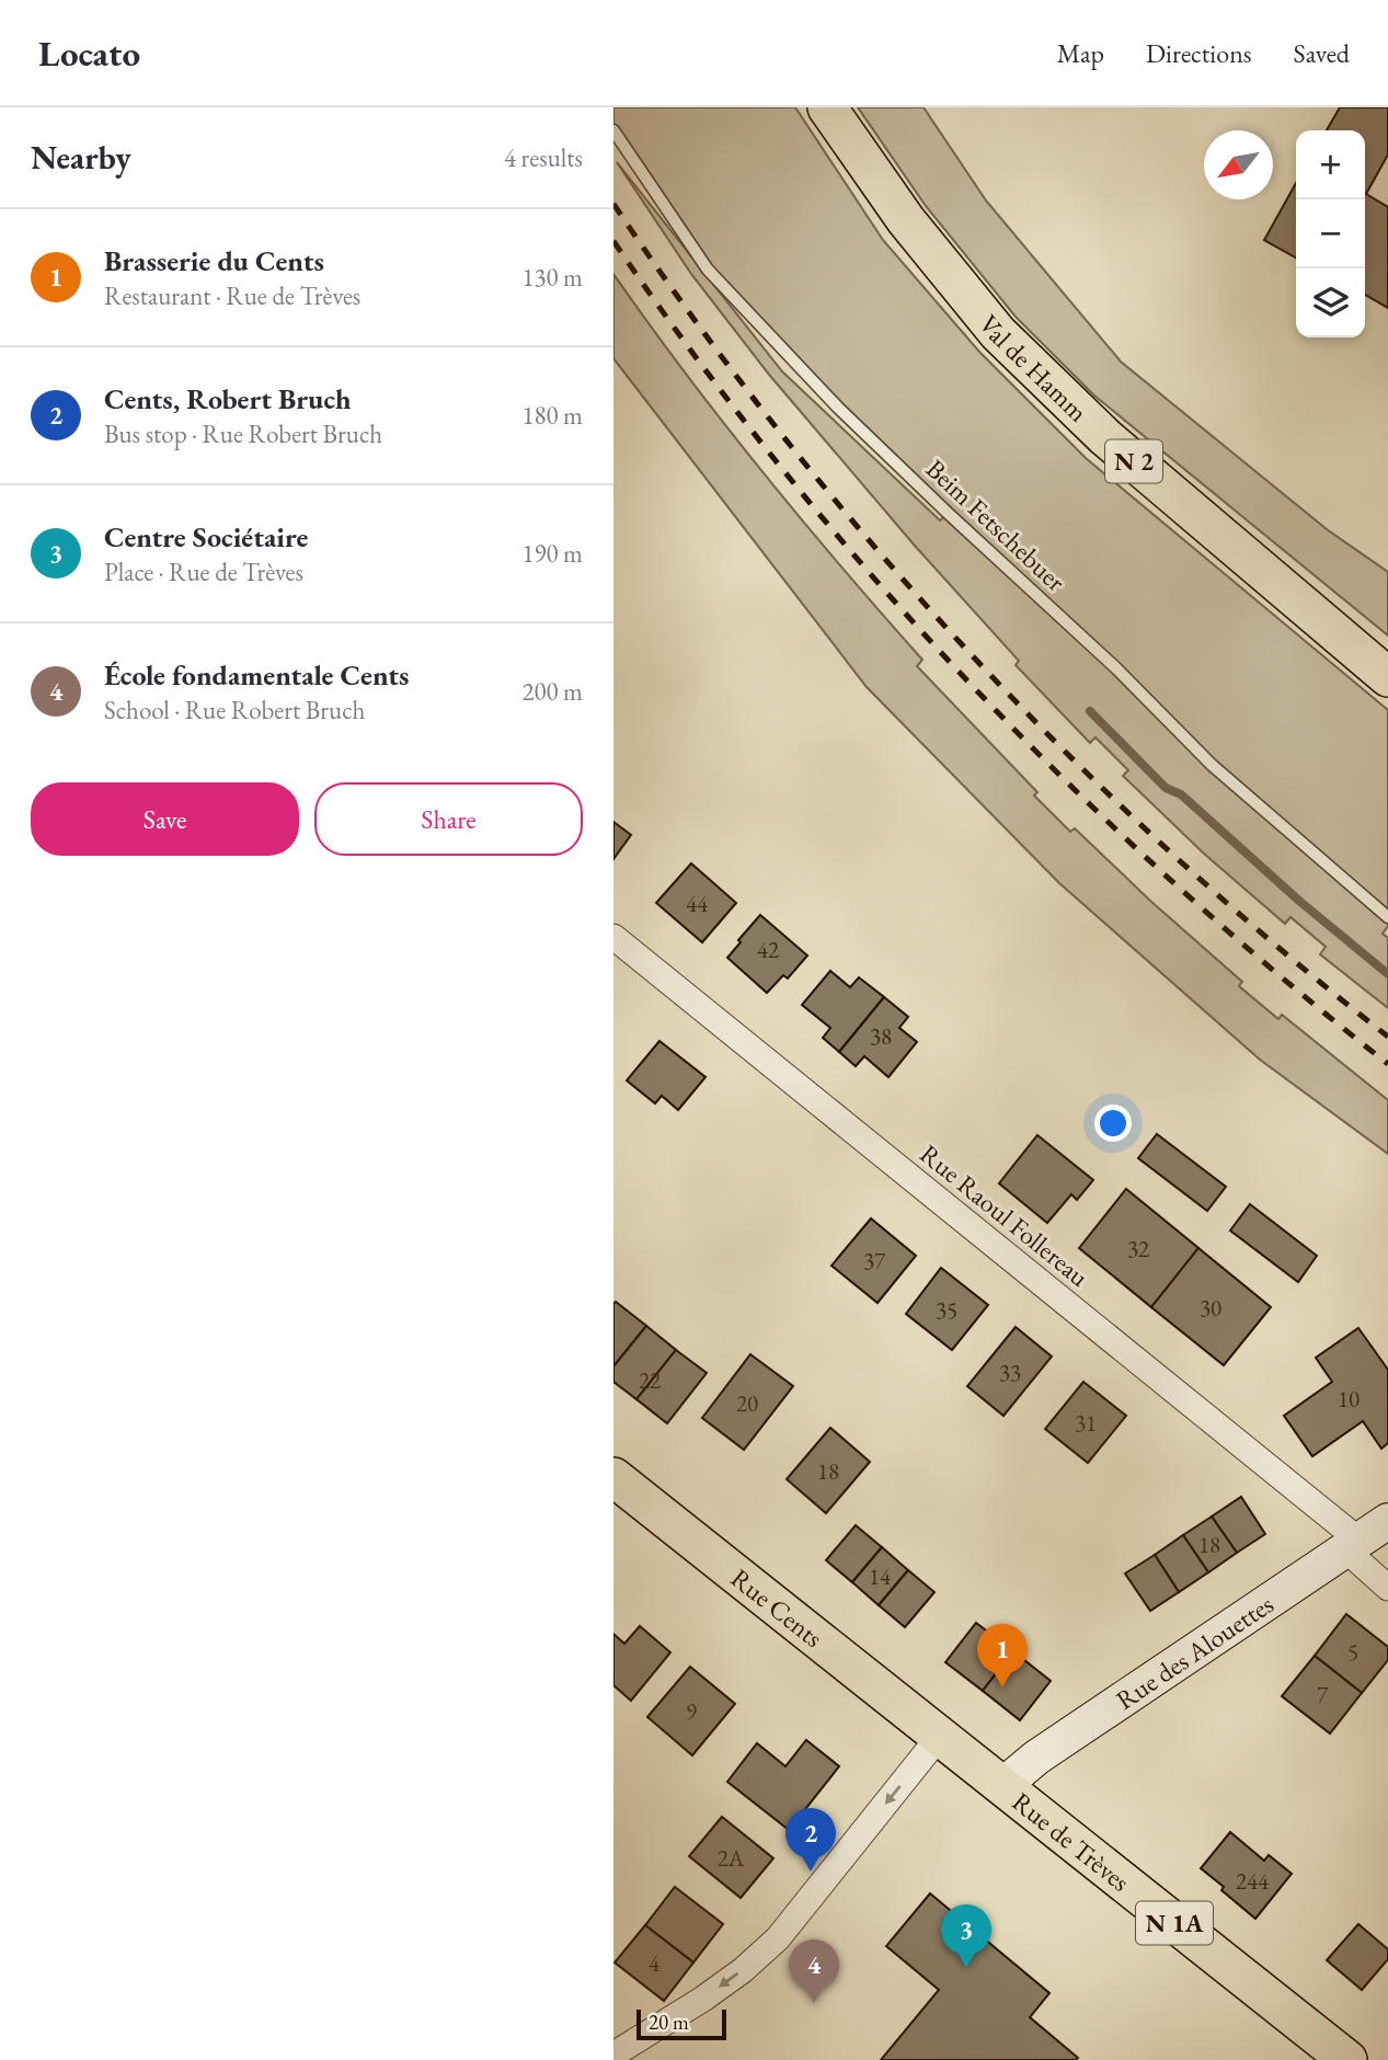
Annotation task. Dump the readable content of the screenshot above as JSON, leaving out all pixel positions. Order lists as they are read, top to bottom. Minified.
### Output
{"streets":{"main road":["Val de Hamm","N 2","Rue Cents","Rue des Alouettes","Rue de Trèves","N 1A"],"street":["Rue Raoul Follereau"],"lane":["Beim Fetschebuer"]},"crossings":[["Rue Raoul Follereau","Rue des Alouettes"],["Rue Cents","Rue de Trèves"],["Rue des Alouettes","Rue de Trèves"]],"house_numbers":["44","42","38","32","37","30","35","33","22","10","20","31","18","18","14","5","7","9","2A","244","4"],"scale_bar":"20 m","north":"bottom left","page":{"header":"Locato","nav":["Map","Directions","Saved"],"heading":["Nearby","4 results"],"map_buttons":["+","−"],"list":[{"mark":"1","name":"Brasserie du Cents","note":"Restaurant · Rue de Trèves","value":"130 m"},{"mark":"2","name":"Cents, Robert Bruch","note":"Bus stop · Rue Robert Bruch","value":"180 m"},{"mark":"3","name":"Centre Sociétaire","note":"Place · Rue de Trèves","value":"190 m"},{"mark":"4","name":"École fondamentale Cents","note":"School · Rue Robert Bruch","value":"200 m"}],"buttons":["Save","Share"],"pins":["1","2","3","4"],"scale":"20 m"}}
